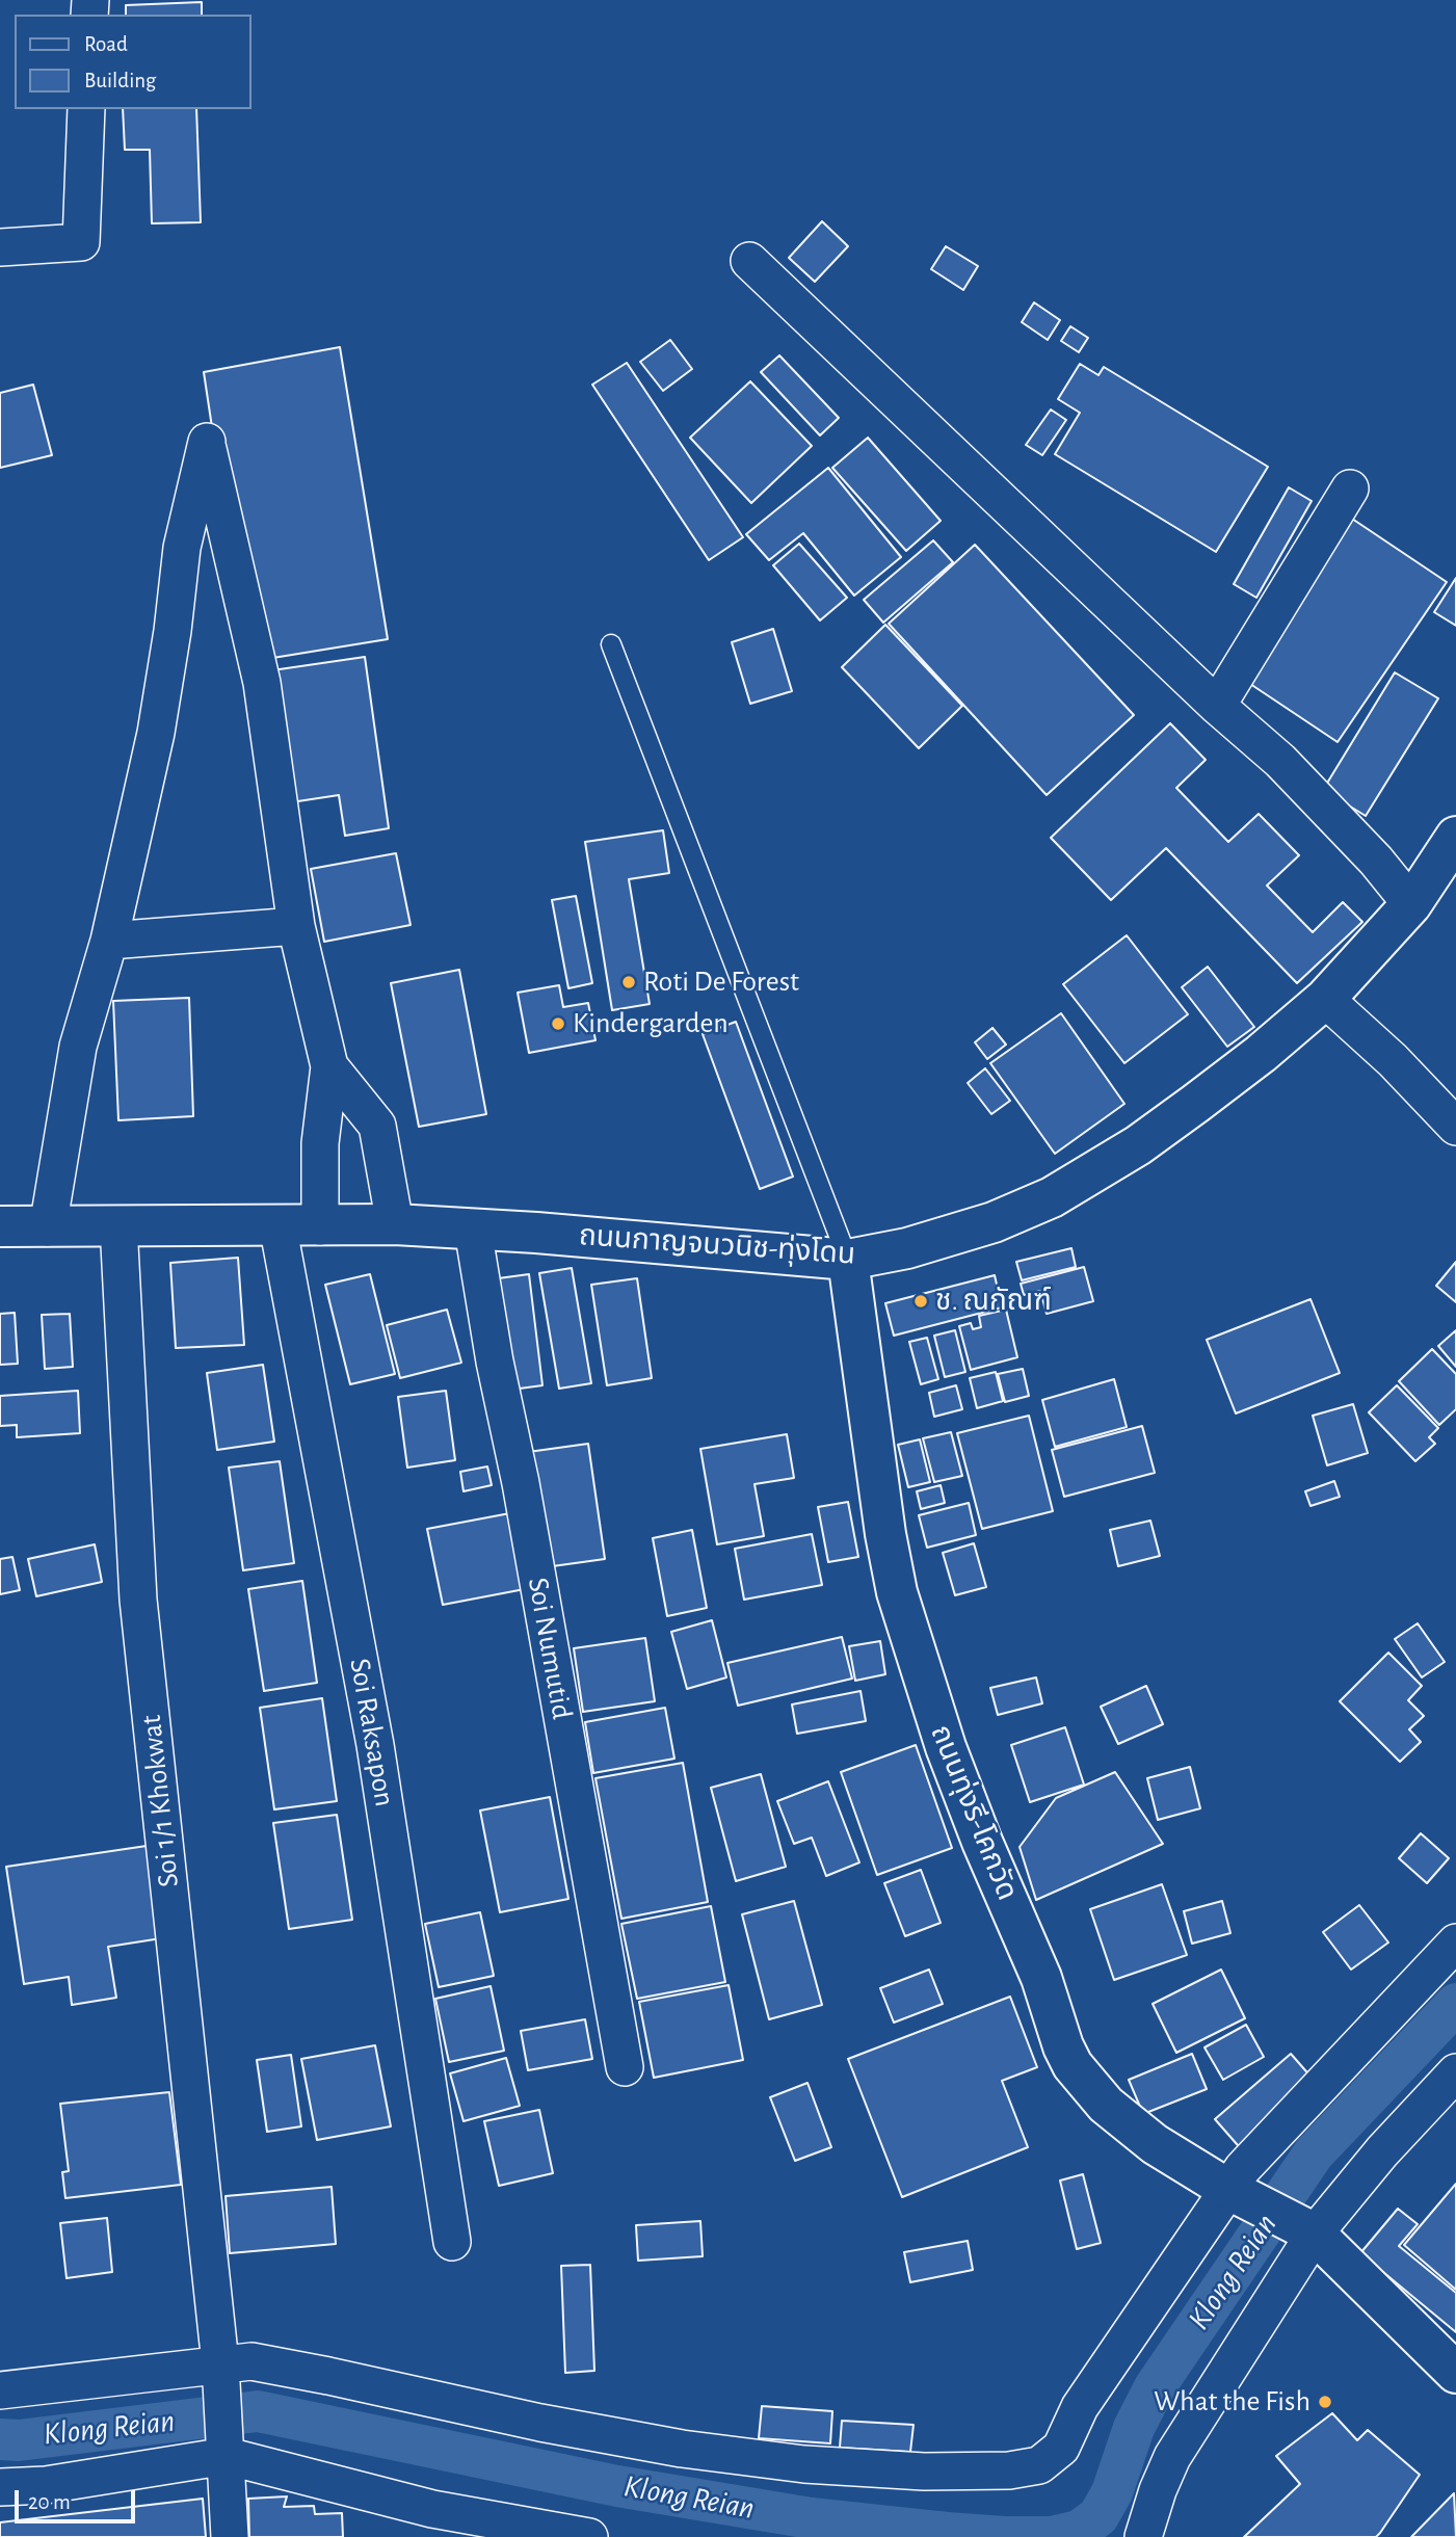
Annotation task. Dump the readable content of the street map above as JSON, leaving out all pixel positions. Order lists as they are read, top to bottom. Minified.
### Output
{"streets":{"street":["ถนนกาญจนวนิช-ทุ่งโดน","Soi Numutid","Soi Raksapon","Soi 1/1 Khokwat","ถนนทุ่งรี-โคกวัด"]},"crossings":[["ถนนกาญจนวนิช-ทุ่งโดน","Soi Numutid"],["ถนนกาญจนวนิช-ทุ่งโดน","Soi Raksapon"],["ถนนกาญจนวนิช-ทุ่งโดน","Soi 1/1 Khokwat"],["ถนนกาญจนวนิช-ทุ่งโดน","ถนนทุ่งรี-โคกวัด"]],"water":["Klong Reian"],"places":["Roti De Forest","Kindergarden","ช. ณกัณฑ์","What the Fish"],"legend":["Road","Building"],"scale_bar":"20 m"}
